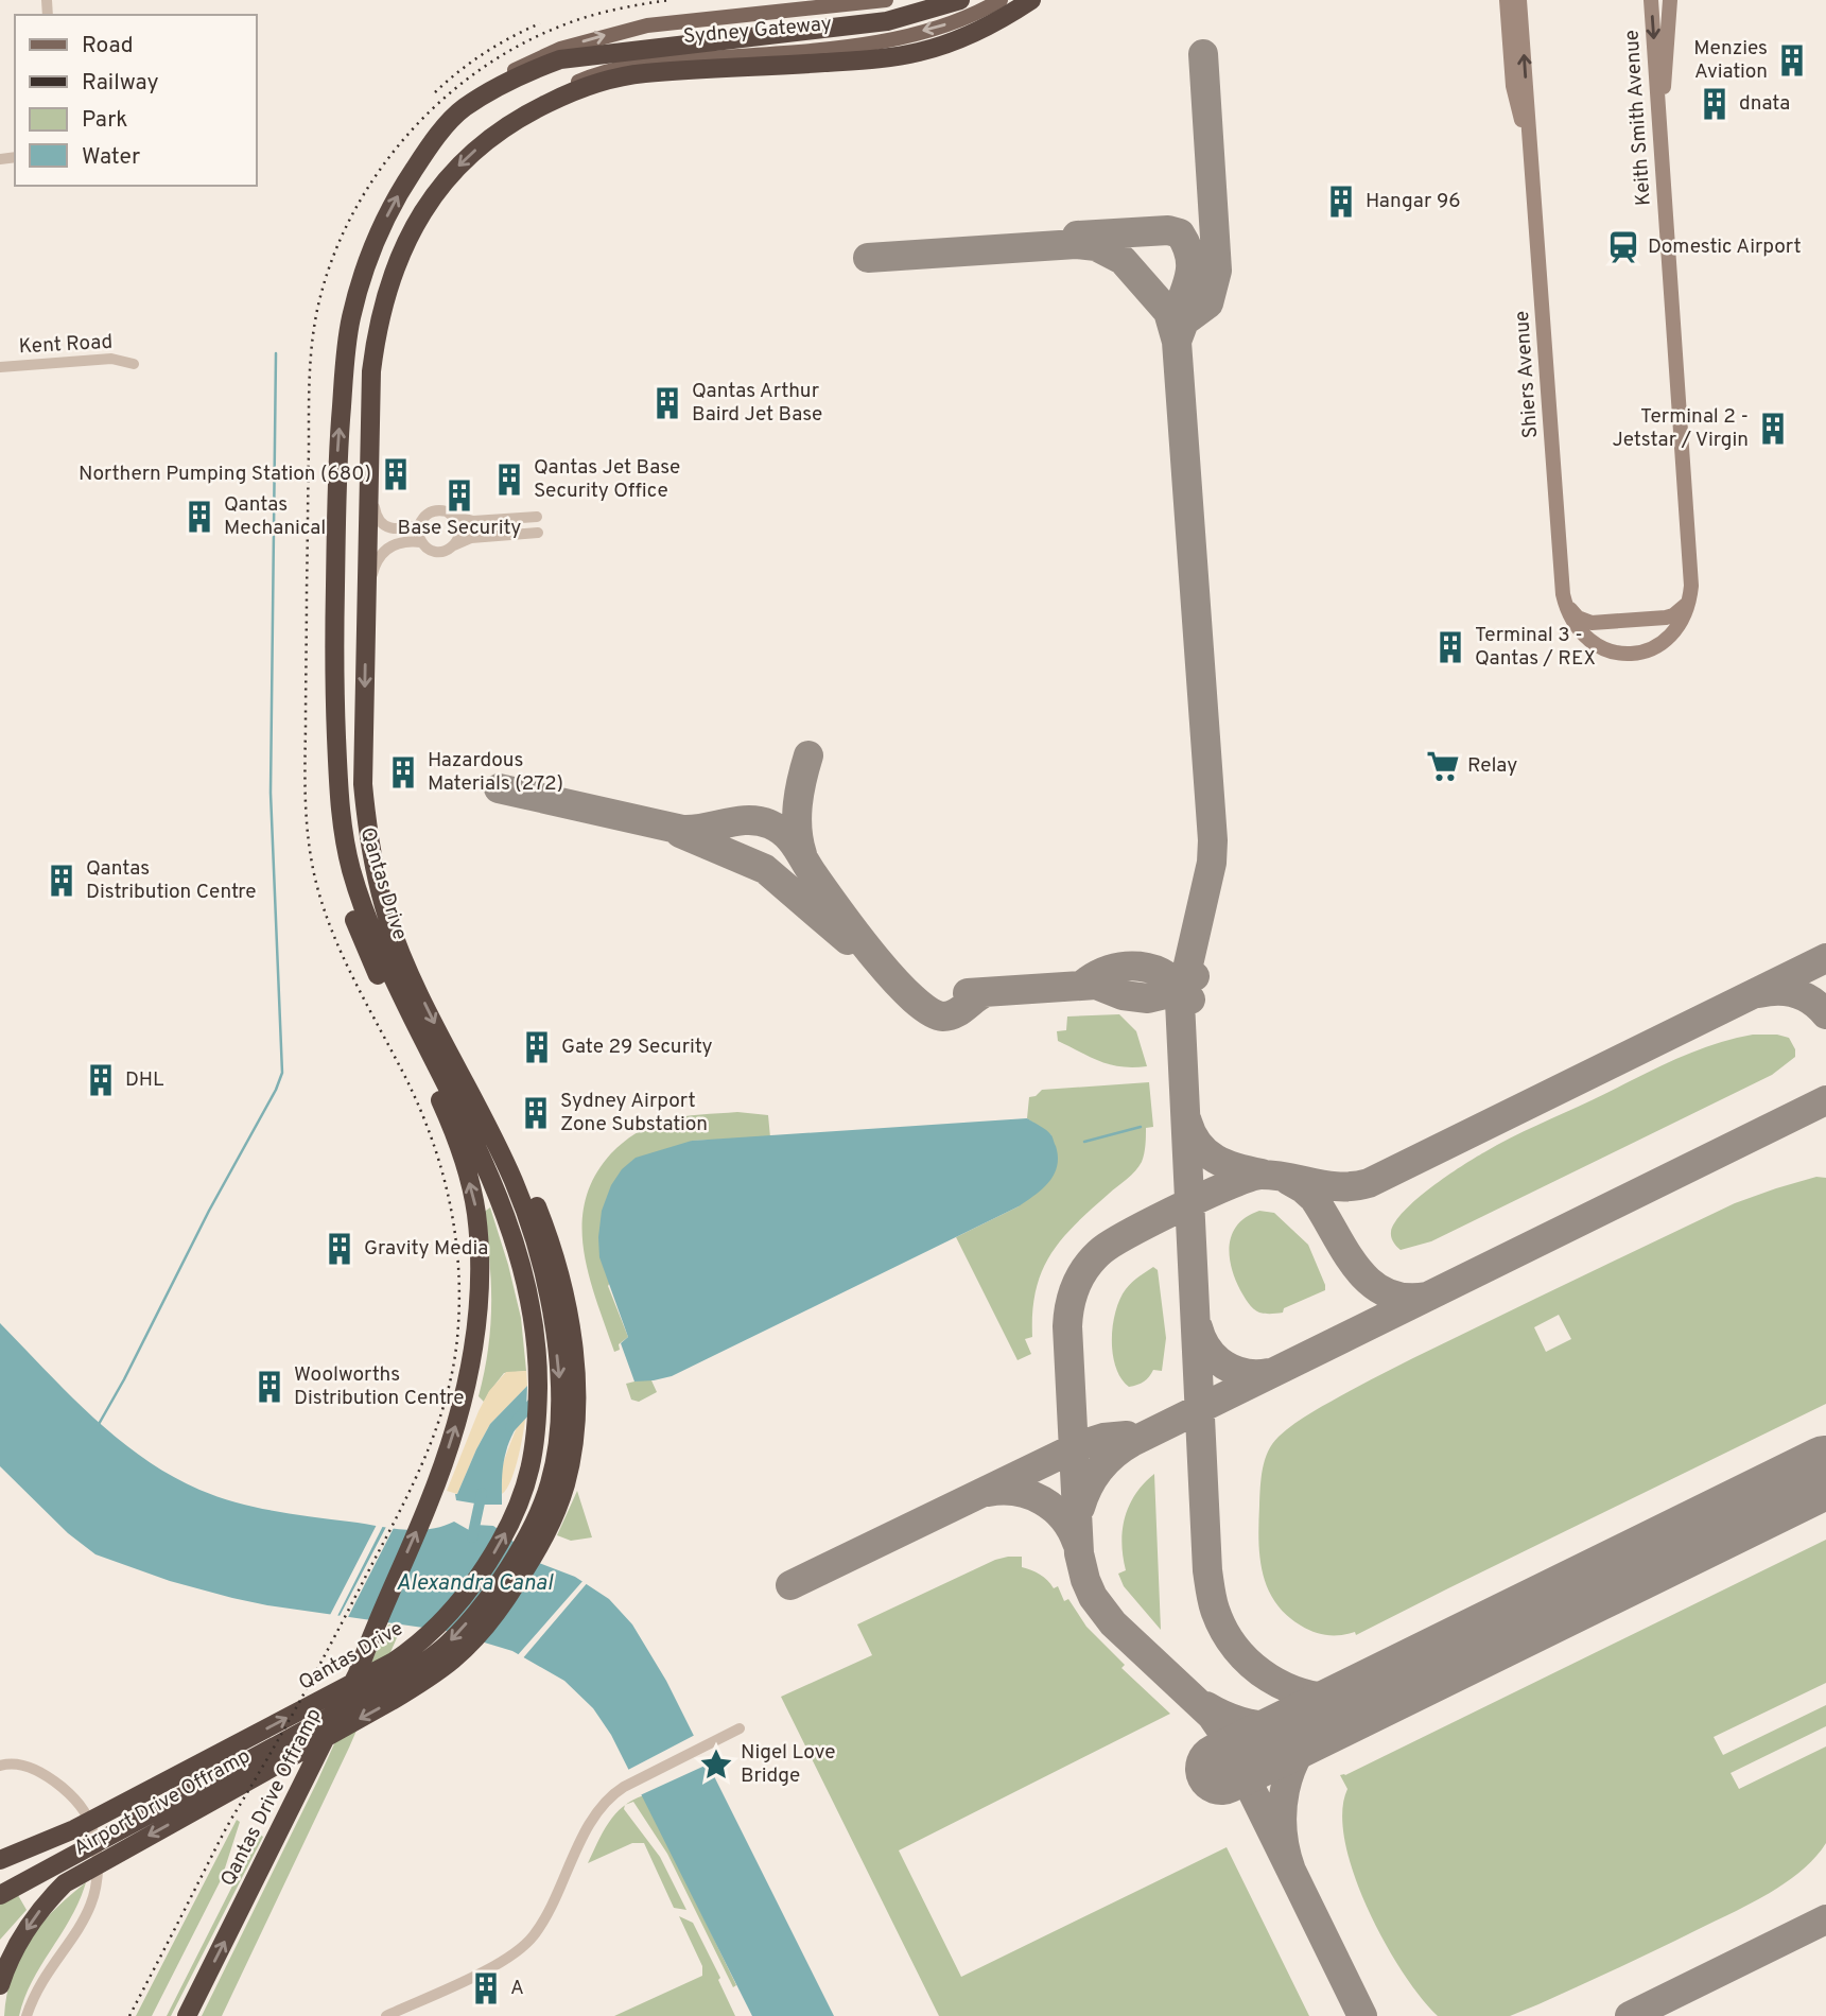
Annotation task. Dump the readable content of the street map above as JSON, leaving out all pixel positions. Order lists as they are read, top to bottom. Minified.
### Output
{"streets":{"highway":["Qantas Drive","Qantas Drive Offramp","Airport Drive Offramp"],"main road":["Sydney Gateway"],"street":["Keith Smith Avenue","Kent Road","Shiers Avenue"]},"crossings":[["Sydney Gateway","Qantas Drive"],["Keith Smith Avenue","Shiers Avenue"],["Qantas Drive","Qantas Drive Offramp"],["Qantas Drive","Airport Drive Offramp"]],"one_way":["Sydney Gateway","Shiers Avenue","Qantas Drive Offramp","Airport Drive Offramp"],"water":["Alexandra Canal"],"places":{"building":["Menzies Aviation","dnata","Hangar 96","Qantas Arthur Baird Jet Base","Terminal 2 - Jetstar / Virgin","Northern Pumping Station (680)","Qantas Jet Base Security Office","Base Security","Qantas Mechanical","Terminal 3 - Qantas / REX","Hazardous Materials (272)","Qantas Distribution Centre","Gate 29 Security","DHL","Sydney Airport Zone Substation","Gravity Media","Woolworths Distribution Centre","A"],"station":["Domestic Airport"],"supermarket":["Relay"],"place":["Nigel Love Bridge"]},"legend":["Road","Railway","Park","Water"]}
